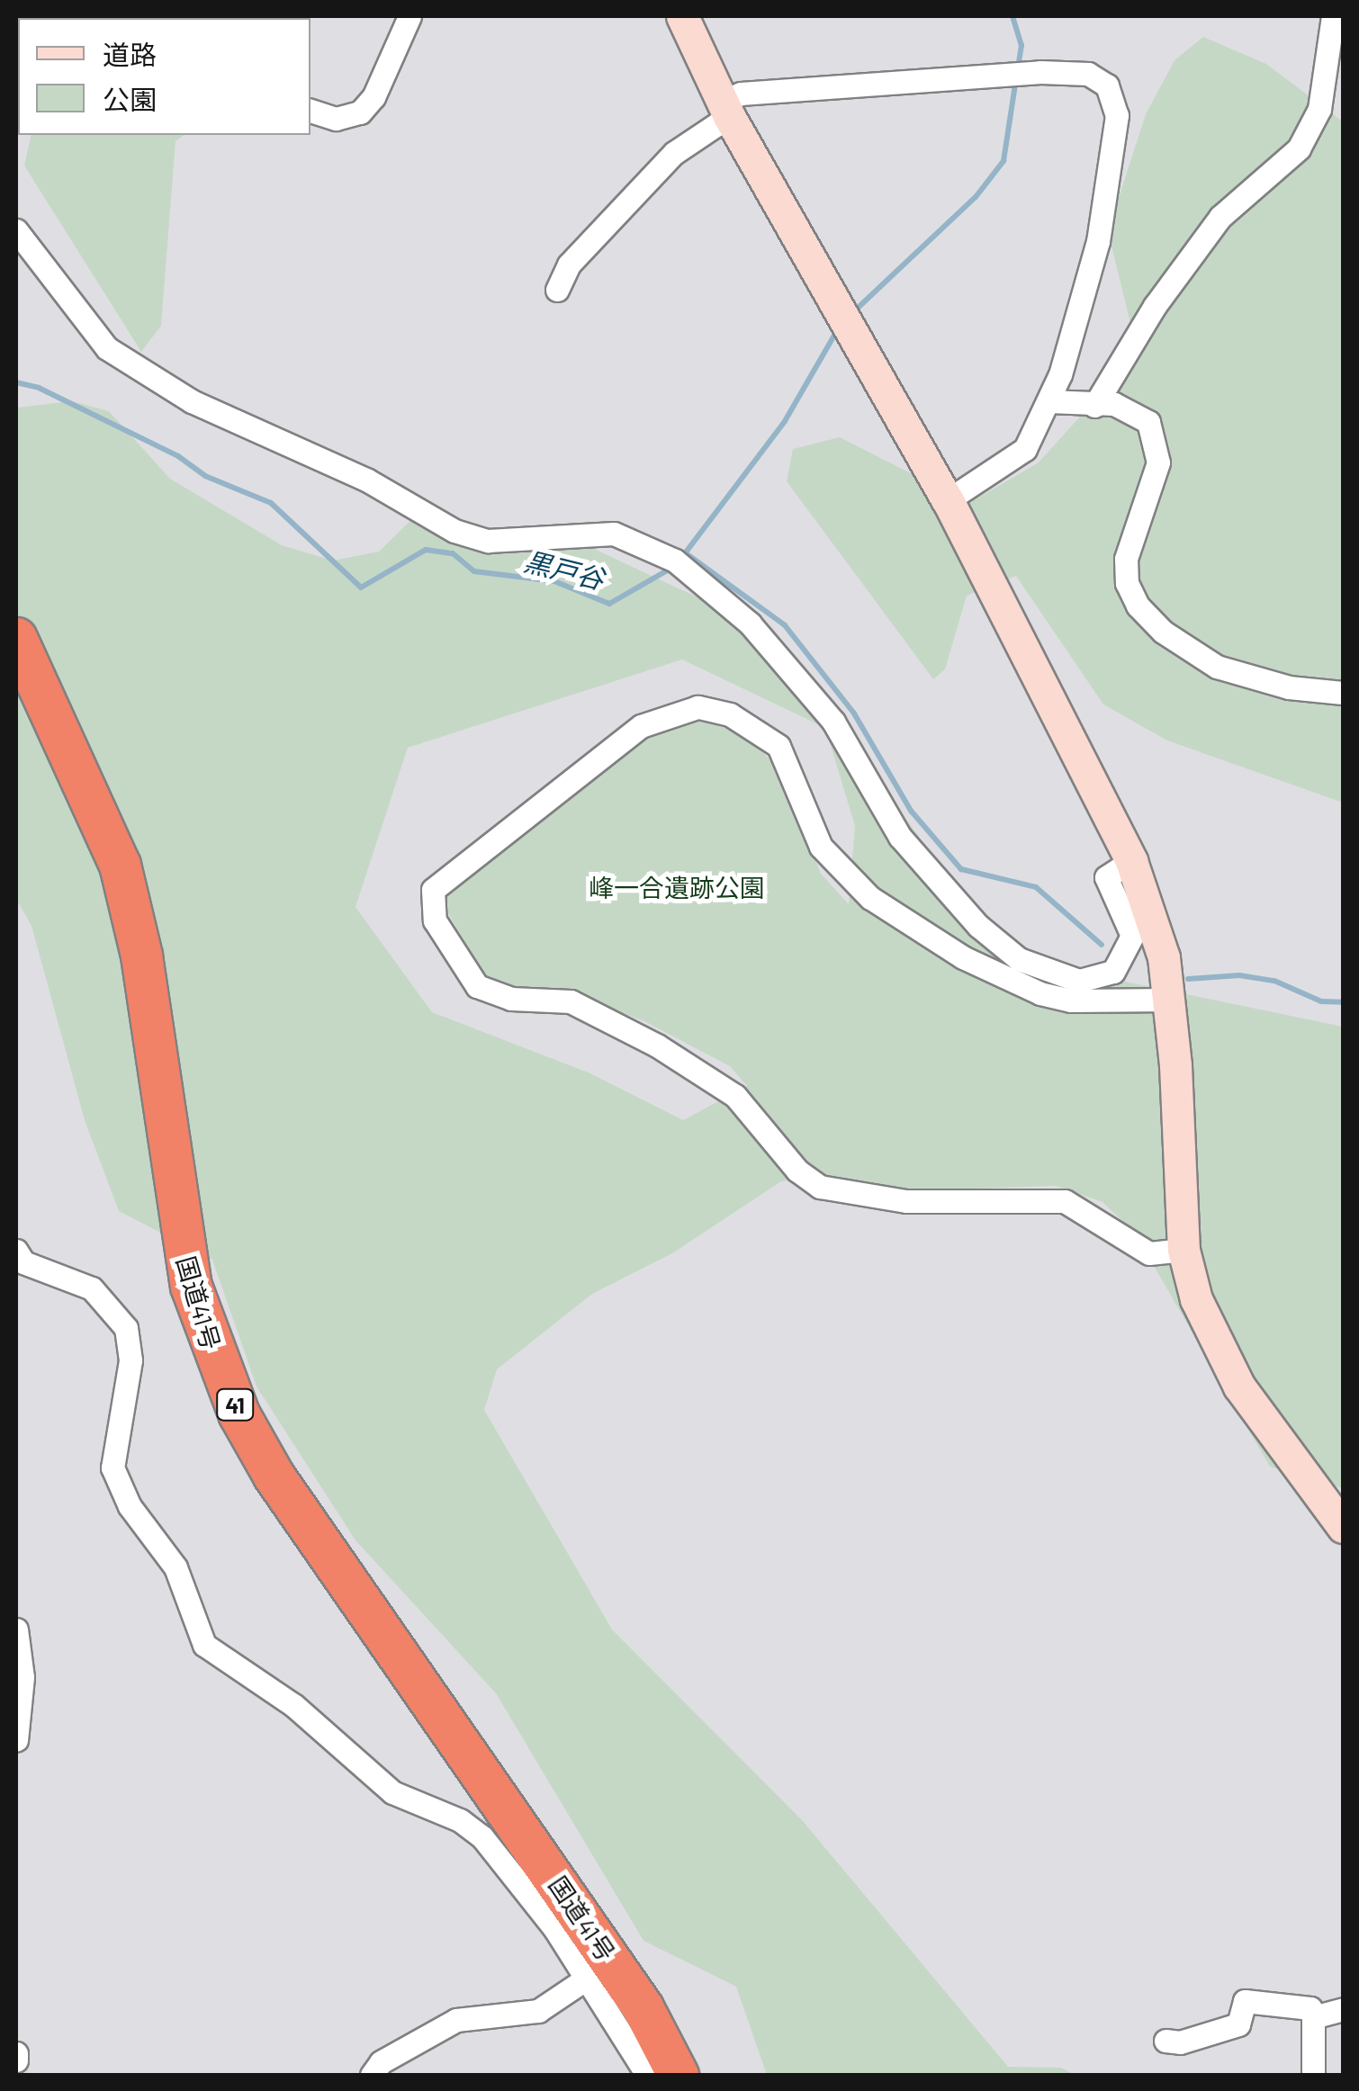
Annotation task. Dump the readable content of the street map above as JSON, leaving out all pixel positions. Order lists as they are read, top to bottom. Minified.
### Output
{"streets":{"highway":["国道41号","41"]},"water":["黒戸谷"],"parks":["峰一合遺跡公園"],"legend":["道路","公園"]}
